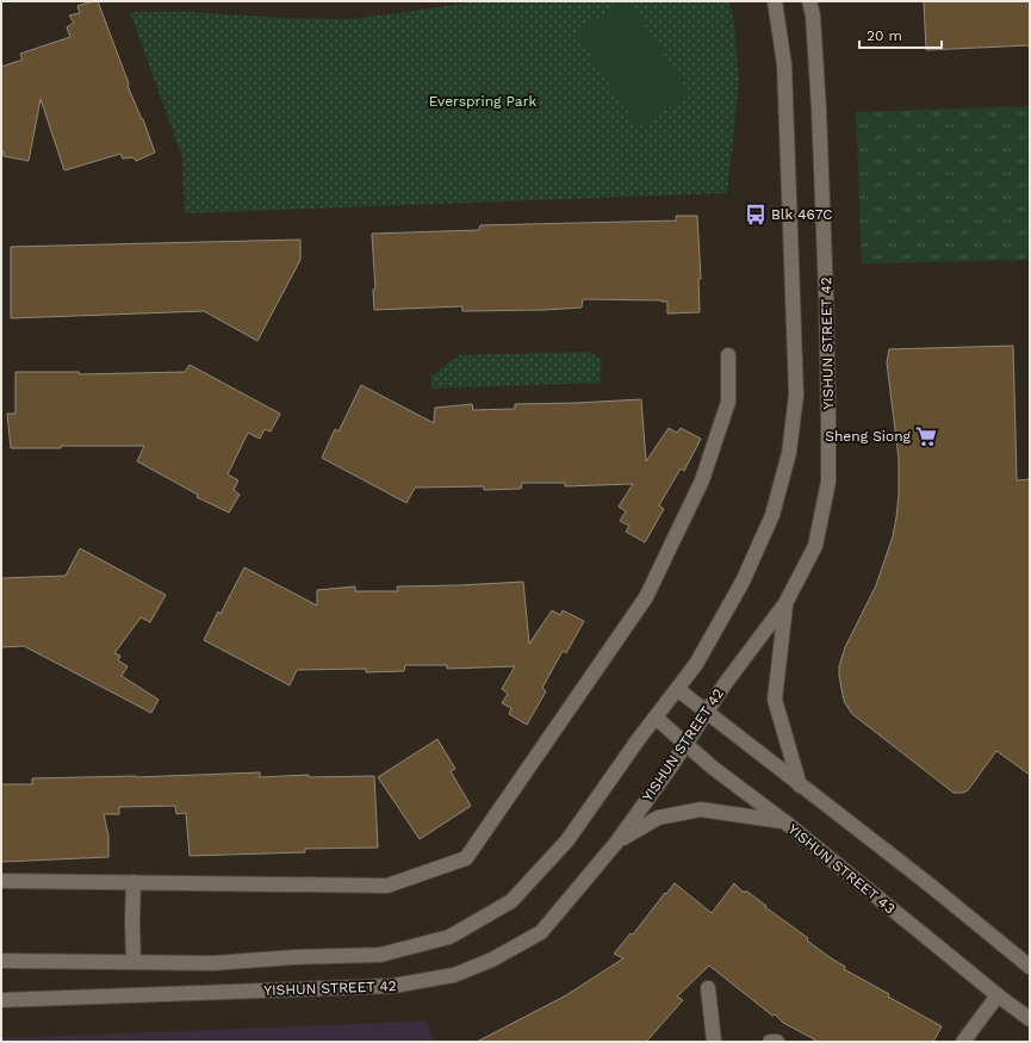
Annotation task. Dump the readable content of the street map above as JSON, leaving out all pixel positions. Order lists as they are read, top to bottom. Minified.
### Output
{"streets":{"street":["YISHUN STREET 42","YISHUN STREET 43"]},"crossings":[["YISHUN STREET 42","YISHUN STREET 43"]],"parks":["Everspring Park"],"places":{"bus stop":["Blk 467C"],"supermarket":["Sheng Siong"]},"scale_bar":"20 m"}
